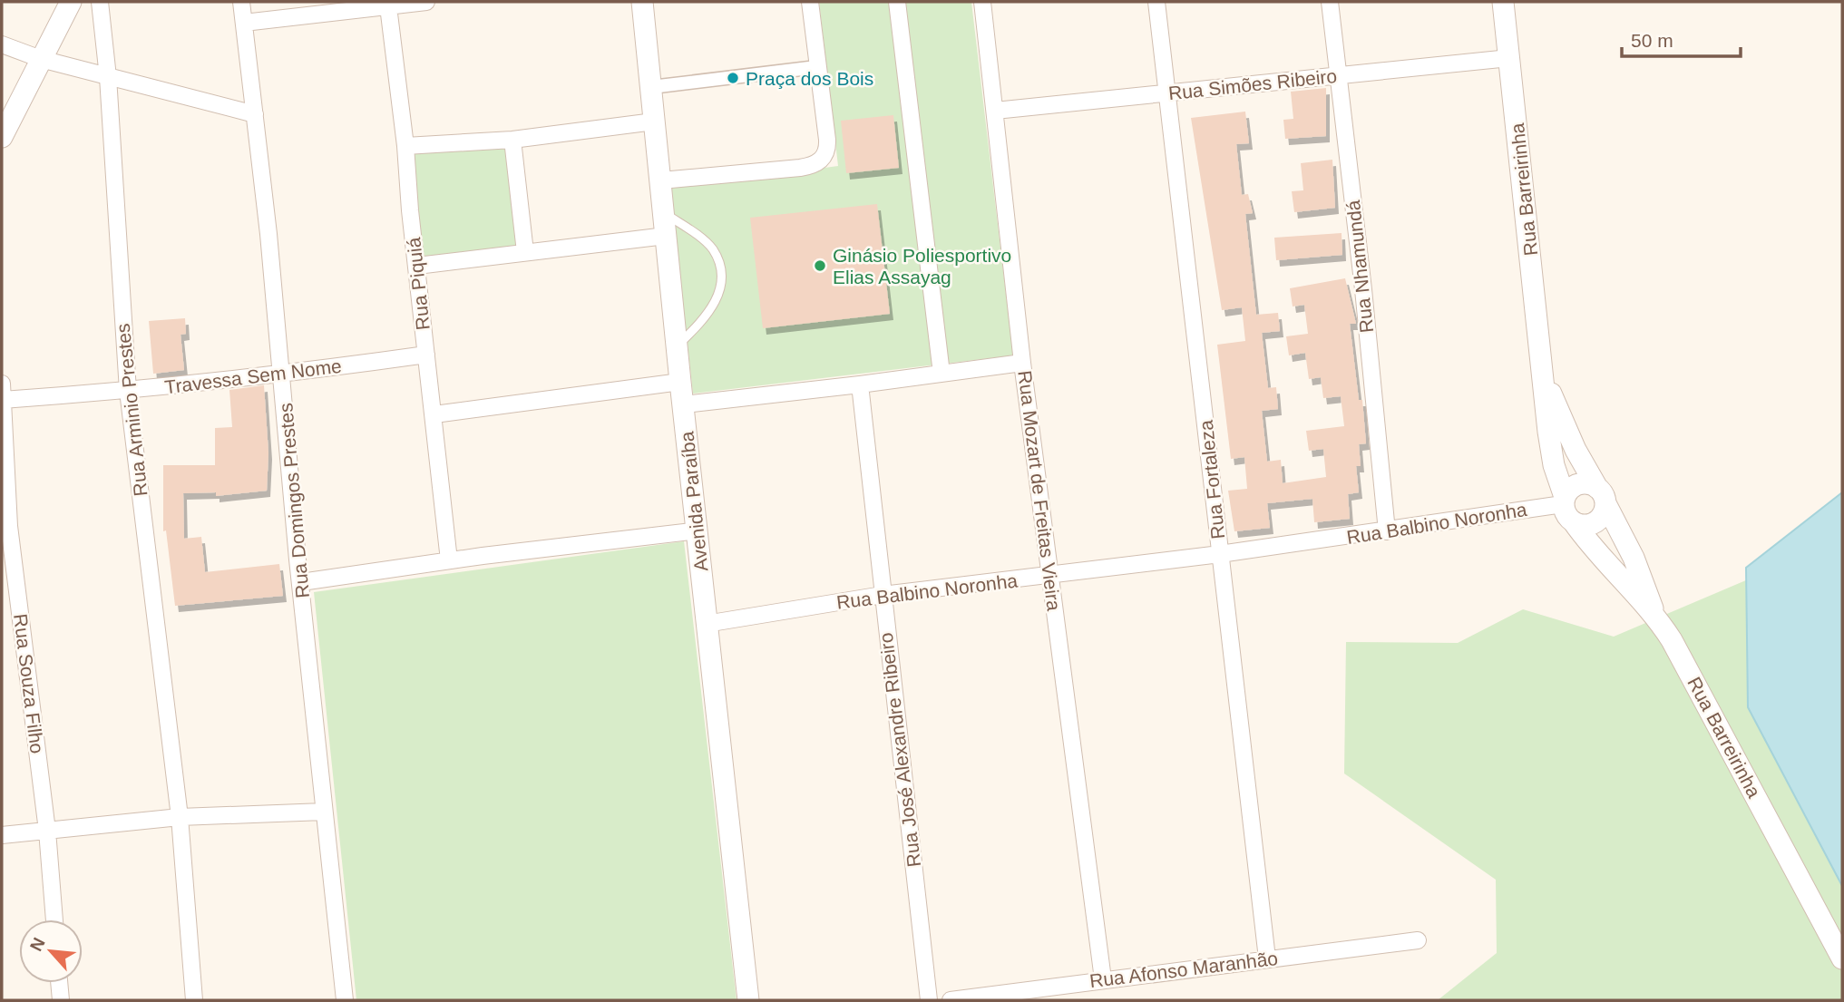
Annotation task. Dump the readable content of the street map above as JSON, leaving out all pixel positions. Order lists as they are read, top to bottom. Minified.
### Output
{"streets":{"street":["Rua Simões Ribeiro","Rua Barreirinha","Rua Nhamundá","Rua Piquiá","Travessa Sem Nome","Rua Arminio Prestes","Rua Fortaleza","Rua Mozart de Freitas Vieira","Rua Domingos Prestes","Avenida Paraíba","Rua Balbino Noronha","Rua Souza Filho","Rua José Alexandre Ribeiro","Rua Afonso Maranhão"]},"crossings":[["Rua Simões Ribeiro","Rua Barreirinha"],["Rua Simões Ribeiro","Rua Nhamundá"],["Rua Simões Ribeiro","Rua Fortaleza"],["Rua Simões Ribeiro","Rua Mozart de Freitas Vieira"],["Rua Barreirinha","Rua Balbino Noronha"],["Rua Nhamundá","Rua Balbino Noronha"],["Rua Piquiá","Travessa Sem Nome"],["Travessa Sem Nome","Rua Arminio Prestes"],["Travessa Sem Nome","Rua Domingos Prestes"],["Travessa Sem Nome","Rua Souza Filho"],["Rua Fortaleza","Rua Balbino Noronha"],["Rua Fortaleza","Rua Afonso Maranhão"],["Rua Mozart de Freitas Vieira","Rua Balbino Noronha"],["Rua Mozart de Freitas Vieira","Rua Afonso Maranhão"],["Avenida Paraíba","Rua Balbino Noronha"],["Rua Balbino Noronha","Rua José Alexandre Ribeiro"]],"places":["Praça dos Bois","Ginásio Poliesportivo Elias Assayag"],"scale_bar":"50 m","north":"top left"}
